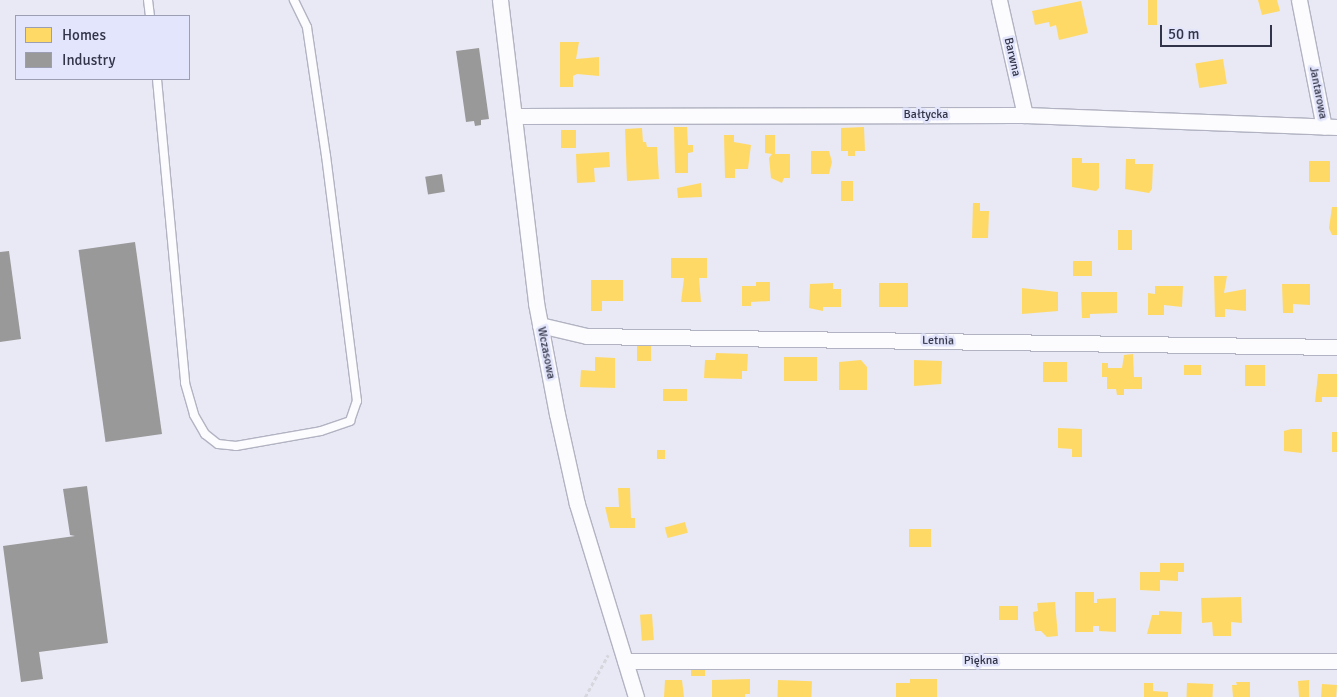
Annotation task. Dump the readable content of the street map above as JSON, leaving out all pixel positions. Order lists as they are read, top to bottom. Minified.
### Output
{"streets":{"street":["Barwna","Jantarowa","Bałtycka","Letnia","Wczasowa","Piękna"]},"crossings":[["Barwna","Bałtycka"],["Jantarowa","Bałtycka"],["Bałtycka","Wczasowa"],["Letnia","Wczasowa"],["Wczasowa","Piękna"]],"legend":["Homes","Industry"],"scale_bar":"50 m"}
